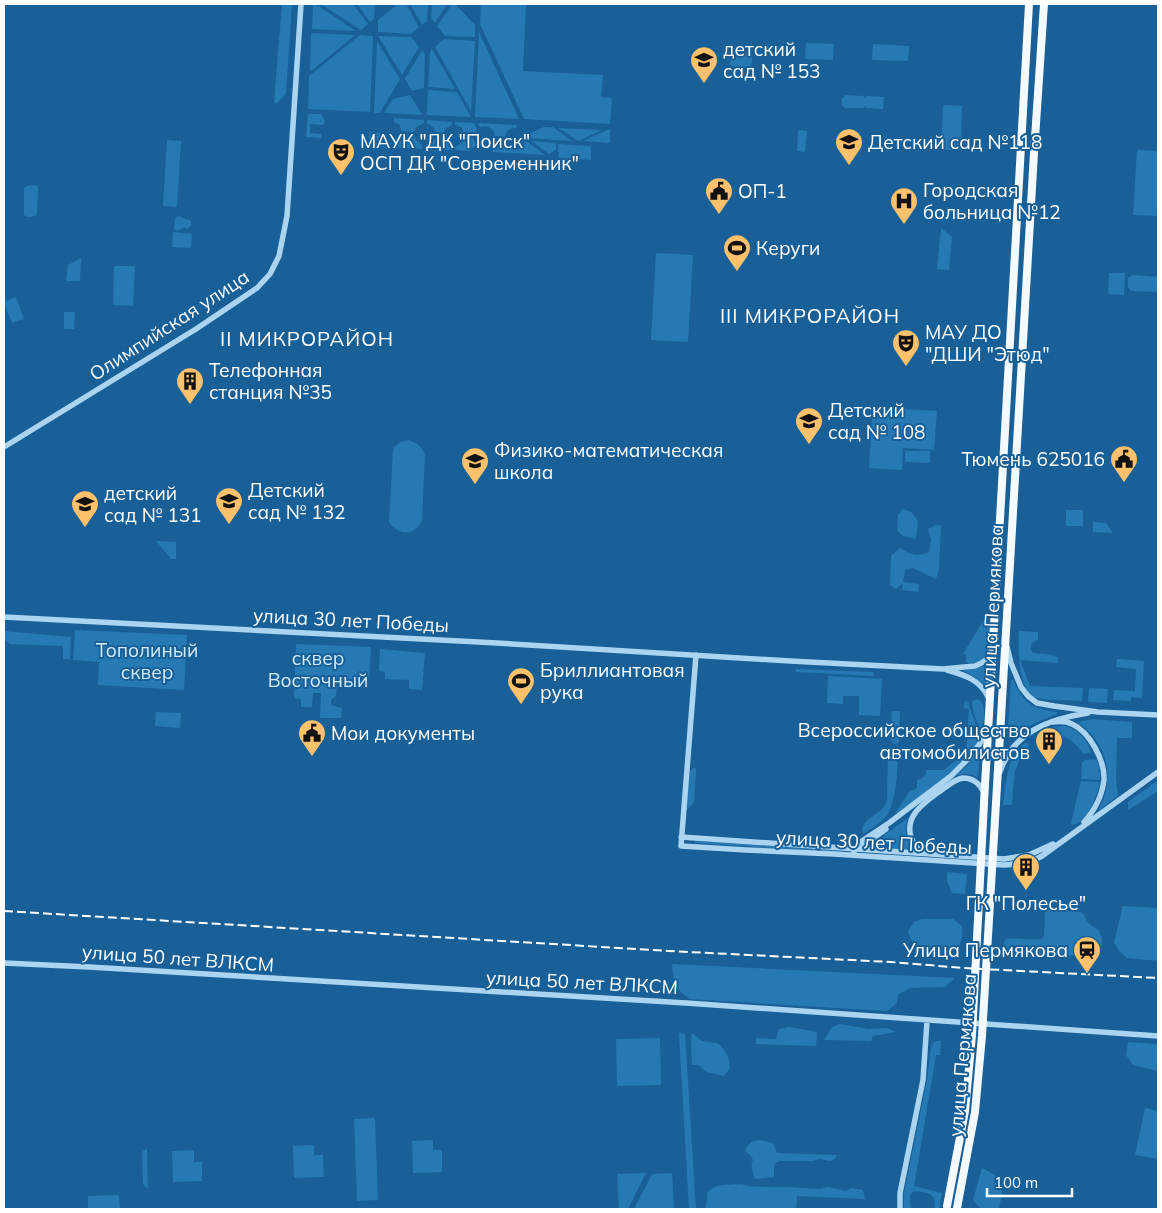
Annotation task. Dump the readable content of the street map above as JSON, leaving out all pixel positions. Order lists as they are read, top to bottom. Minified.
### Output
{"streets":{"main road":["улица Пермякова"],"street":["Олимпийская улица","улица 30 лет Победы","улица 50 лет ВЛКСМ"]},"districts":["III МИКРОРАЙОН","II МИКРОРАЙОН"],"parks":["Тополиный сквер","сквер Восточный"],"places":{"school or university":["детский сад № 153","Детский сад №118","Детский сад № 108","Физико-математическая школа","Детский сад № 132","детский сад № 131"],"theatre":["МАУК \"ДК \"Поиск\" ОСП ДК \"Современник\"","МАУ ДО \"ДШИ \"Этюд\""],"public building":["ОП-1","Тюмень 625016","Мои документы"],"hospital":["Городская больница №12"],"sports":["Керуги","Бриллиантовая рука"],"building":["Телефонная станция №35","Всероссийское общество автомобилистов","ГК \"Полесье\""],"station":["Улица Пермякова"]},"scale_bar":"100 m"}
